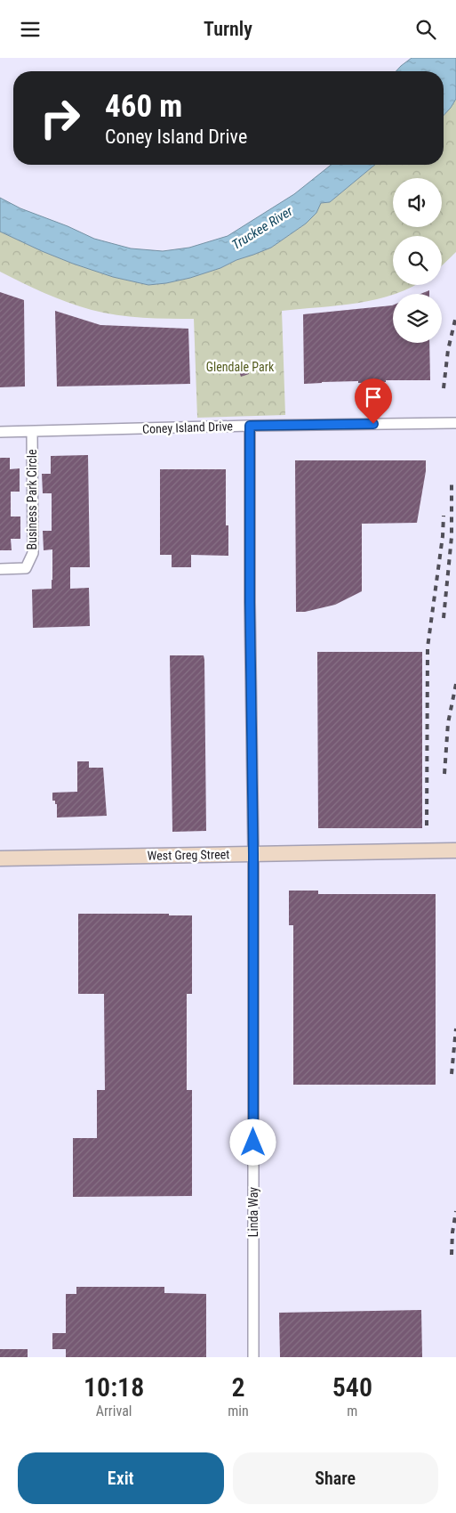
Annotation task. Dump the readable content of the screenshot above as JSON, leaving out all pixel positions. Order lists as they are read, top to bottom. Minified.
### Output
{"streets":{"main road":["West Greg Street"],"street":["Coney Island Drive","Business Park Circle","Linda Way"]},"crossings":[["Coney Island Drive","Business Park Circle"],["Coney Island Drive","Linda Way"],["West Greg Street","Linda Way"]],"water":["Truckee River"],"parks":["Glendale Park"],"page":{"header":"Turnly","turn":["460 m","Coney Island Drive"],"eta":["10:18","Arrival","2","min","540","m"],"buttons":["Exit","Share"]}}
